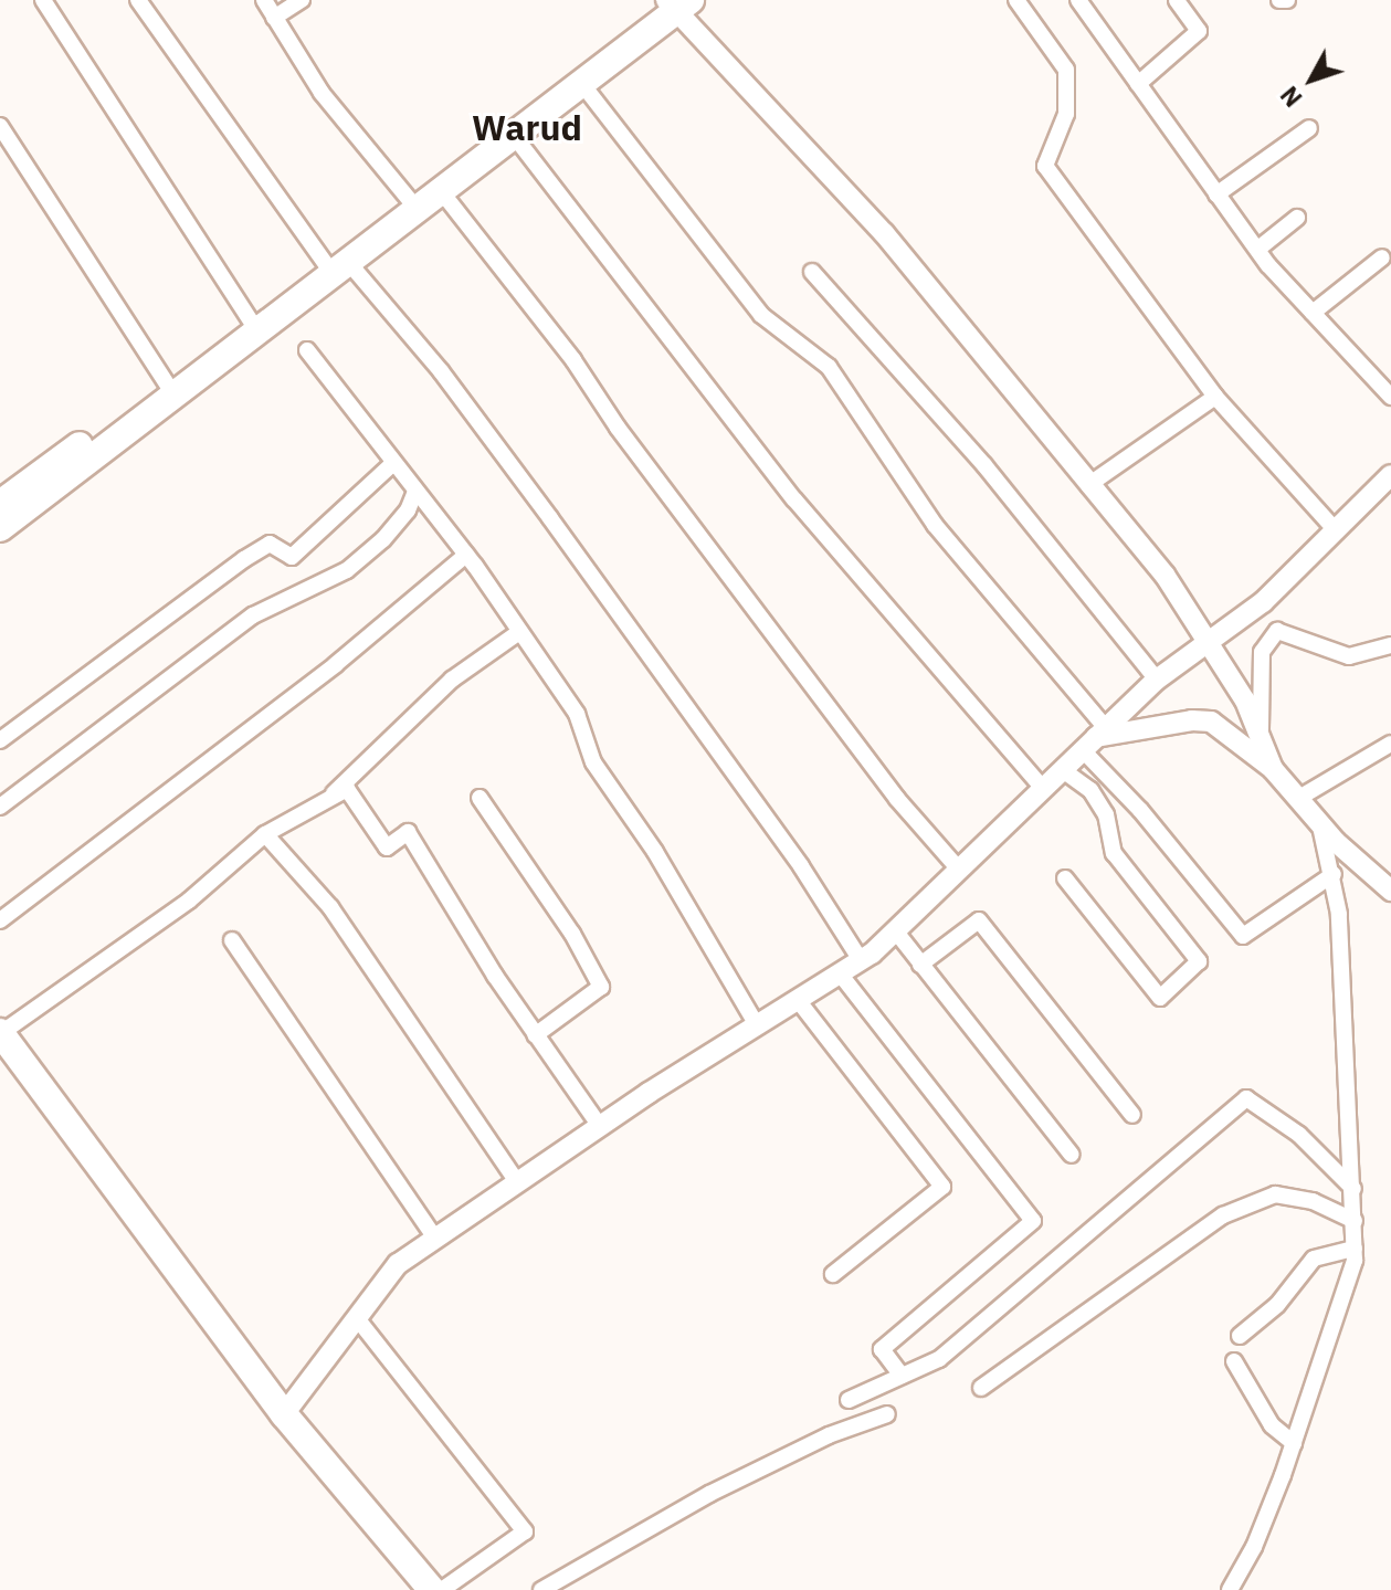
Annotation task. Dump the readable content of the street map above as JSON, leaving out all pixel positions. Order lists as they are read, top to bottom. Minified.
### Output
{"districts":["Warud"],"north":"bottom left"}
